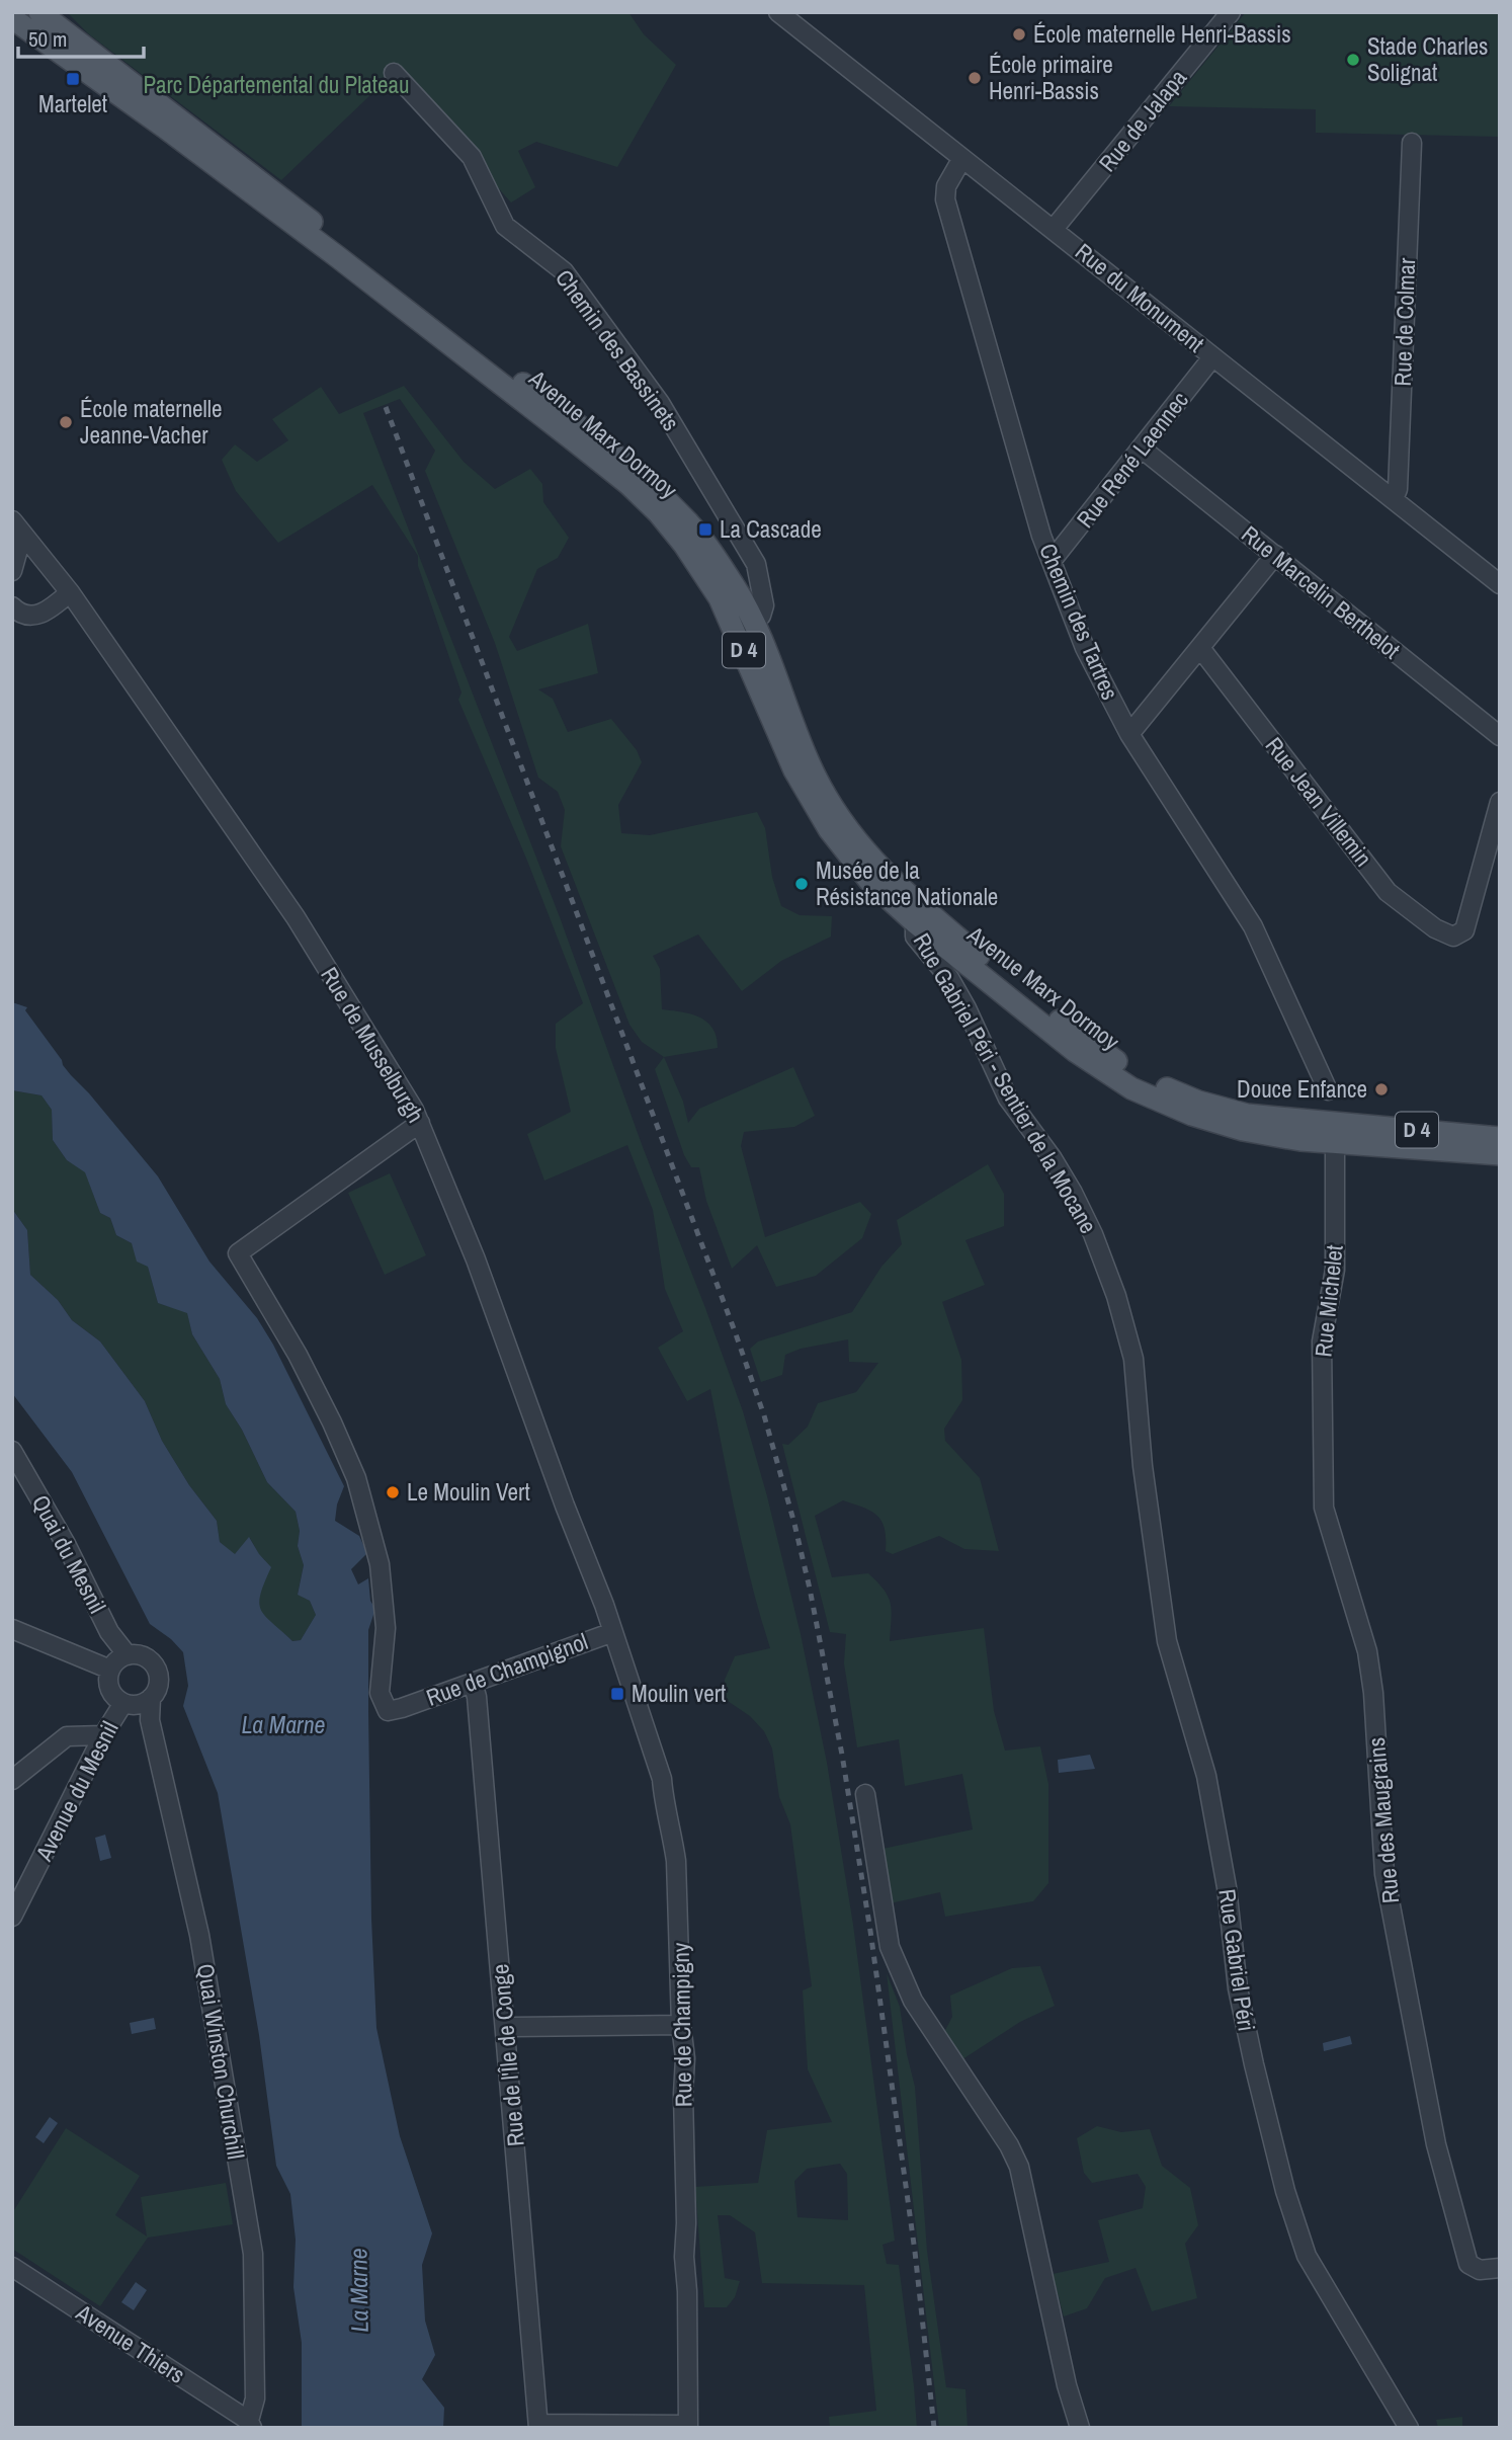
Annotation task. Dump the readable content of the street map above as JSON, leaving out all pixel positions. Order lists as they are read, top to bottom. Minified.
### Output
{"streets":{"main road":["Avenue Marx Dormoy","D 4"],"street":["Rue de Jalapa","Rue du Monument","Rue de Colmar","Chemin des Bassinets","Rue René Laennec","Rue Marcelin Berthelot","Chemin des Tartres","Rue Jean Villemin","Rue de Musselburgh","Rue Gabriel Péri - Sentier de la Mocane","Rue Michelet","Quai du Mesnil","Rue de Champignol","Avenue du Mesnil","Rue des Maugrains","Rue Gabriel Péri","Rue de Champigny","Rue de l'Île de Conge","Quai Winston Churchill","Avenue Thiers"]},"crossings":[["Rue de Jalapa","Rue du Monument"],["Rue du Monument","Rue de Colmar"],["Rue du Monument","Rue René Laennec"],["Rue du Monument","Chemin des Tartres"],["Chemin des Bassinets","Avenue Marx Dormoy"],["Avenue Marx Dormoy","Rue Gabriel Péri - Sentier de la Mocane"],["Avenue Marx Dormoy","Rue Michelet"],["Rue René Laennec","Rue Marcelin Berthelot"],["Rue René Laennec","Chemin des Tartres"],["Rue de Musselburgh","Rue de Champignol"],["Rue de Musselburgh","Rue de Champigny"],["Rue Gabriel Péri - Sentier de la Mocane","Rue Gabriel Péri"],["Rue Michelet","Rue des Maugrains"],["Quai du Mesnil","Avenue du Mesnil"],["Quai du Mesnil","Quai Winston Churchill"],["Rue de Champignol","Rue de Champigny"],["Rue de Champignol","Rue de l'Île de Conge"],["Avenue du Mesnil","Quai Winston Churchill"],["Quai Winston Churchill","Avenue Thiers"]],"water":["La Marne"],"parks":["Parc Départemental du Plateau"],"places":{"other":["École maternelle Henri-Bassis","Stade Charles Solignat","École primaire Henri-Bassis","École maternelle Jeanne-Vacher","Musée de la Résistance Nationale","Douce Enfance","Le Moulin Vert"],"transit":["Martelet","La Cascade","Moulin vert"]},"scale_bar":"50 m"}
